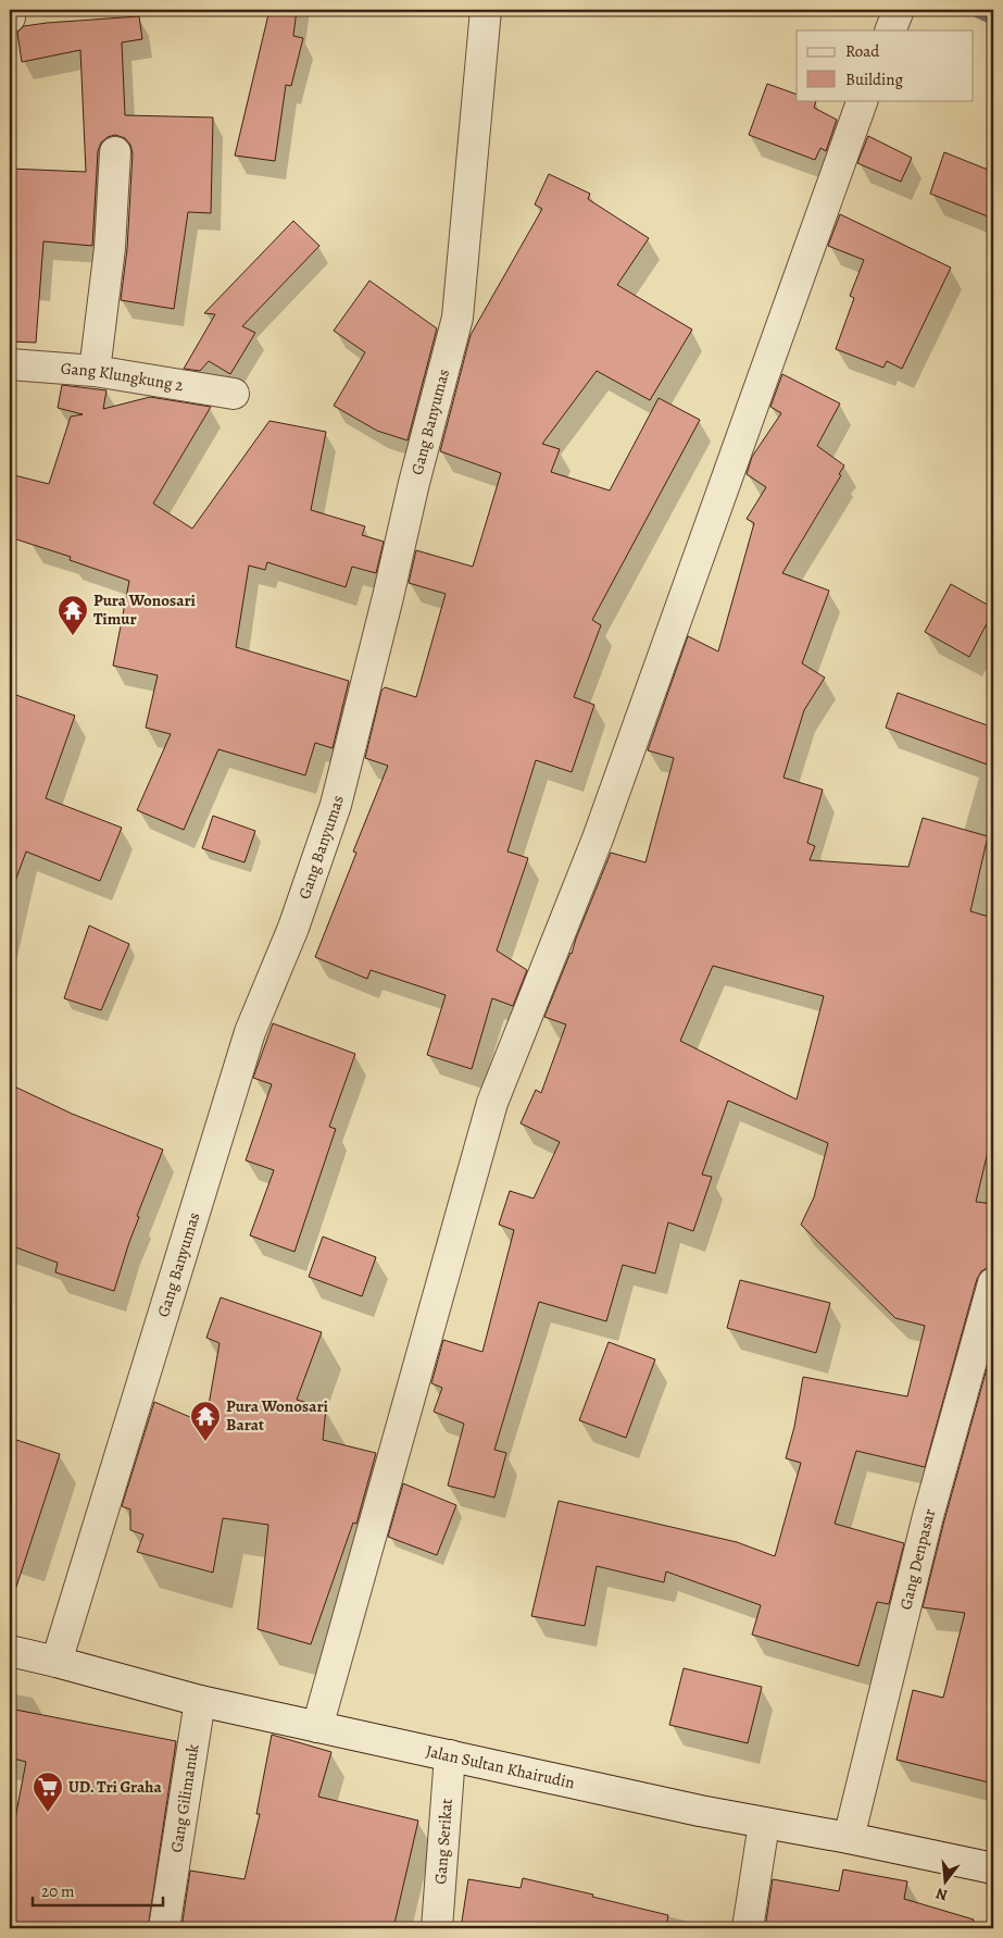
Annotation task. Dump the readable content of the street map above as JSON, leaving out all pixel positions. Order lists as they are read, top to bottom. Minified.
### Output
{"streets":{"street":["Gang Klungkung 2","Gang Banyumas","Gang Denpasar","Jalan Sultan Khairudin","Gang Gilimanuk","Gang Serikat"]},"crossings":[["Gang Banyumas","Jalan Sultan Khairudin"],["Gang Denpasar","Jalan Sultan Khairudin"],["Jalan Sultan Khairudin","Gang Gilimanuk"],["Jalan Sultan Khairudin","Gang Serikat"]],"places":{"temple":["Pura Wonosari Timur","Pura Wonosari Barat"],"supermarket":["UD. Tri Graha"]},"legend":["Road","Building"],"scale_bar":"20 m","north":"bottom"}
